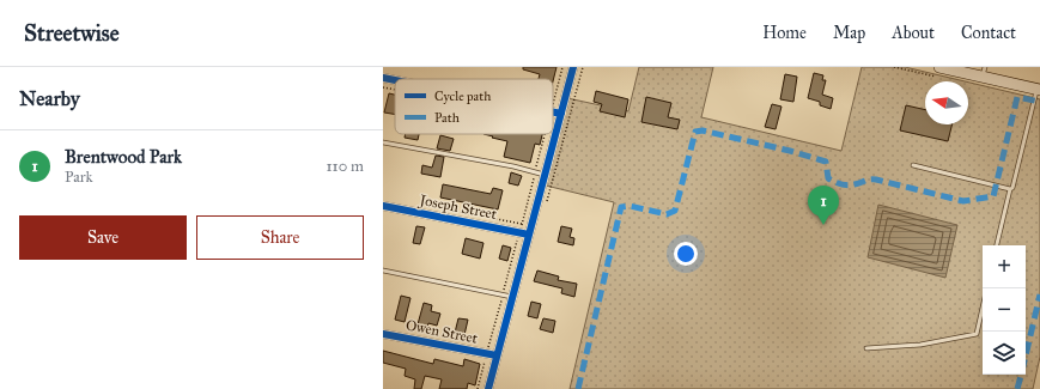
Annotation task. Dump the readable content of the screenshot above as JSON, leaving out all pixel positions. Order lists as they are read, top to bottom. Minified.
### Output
{"streets":{"street":["Joseph Street","Owen Street"]},"legend":["Cycle path","Path"],"north":"left","page":{"header":"Streetwise","nav":["Home","Map","About","Contact"],"heading":"Nearby","list":[{"mark":"1","name":"Brentwood Park","note":"Park","value":"110 m"}],"pins":"1","buttons":["Save","Share"],"map_buttons":["+","−"]}}
